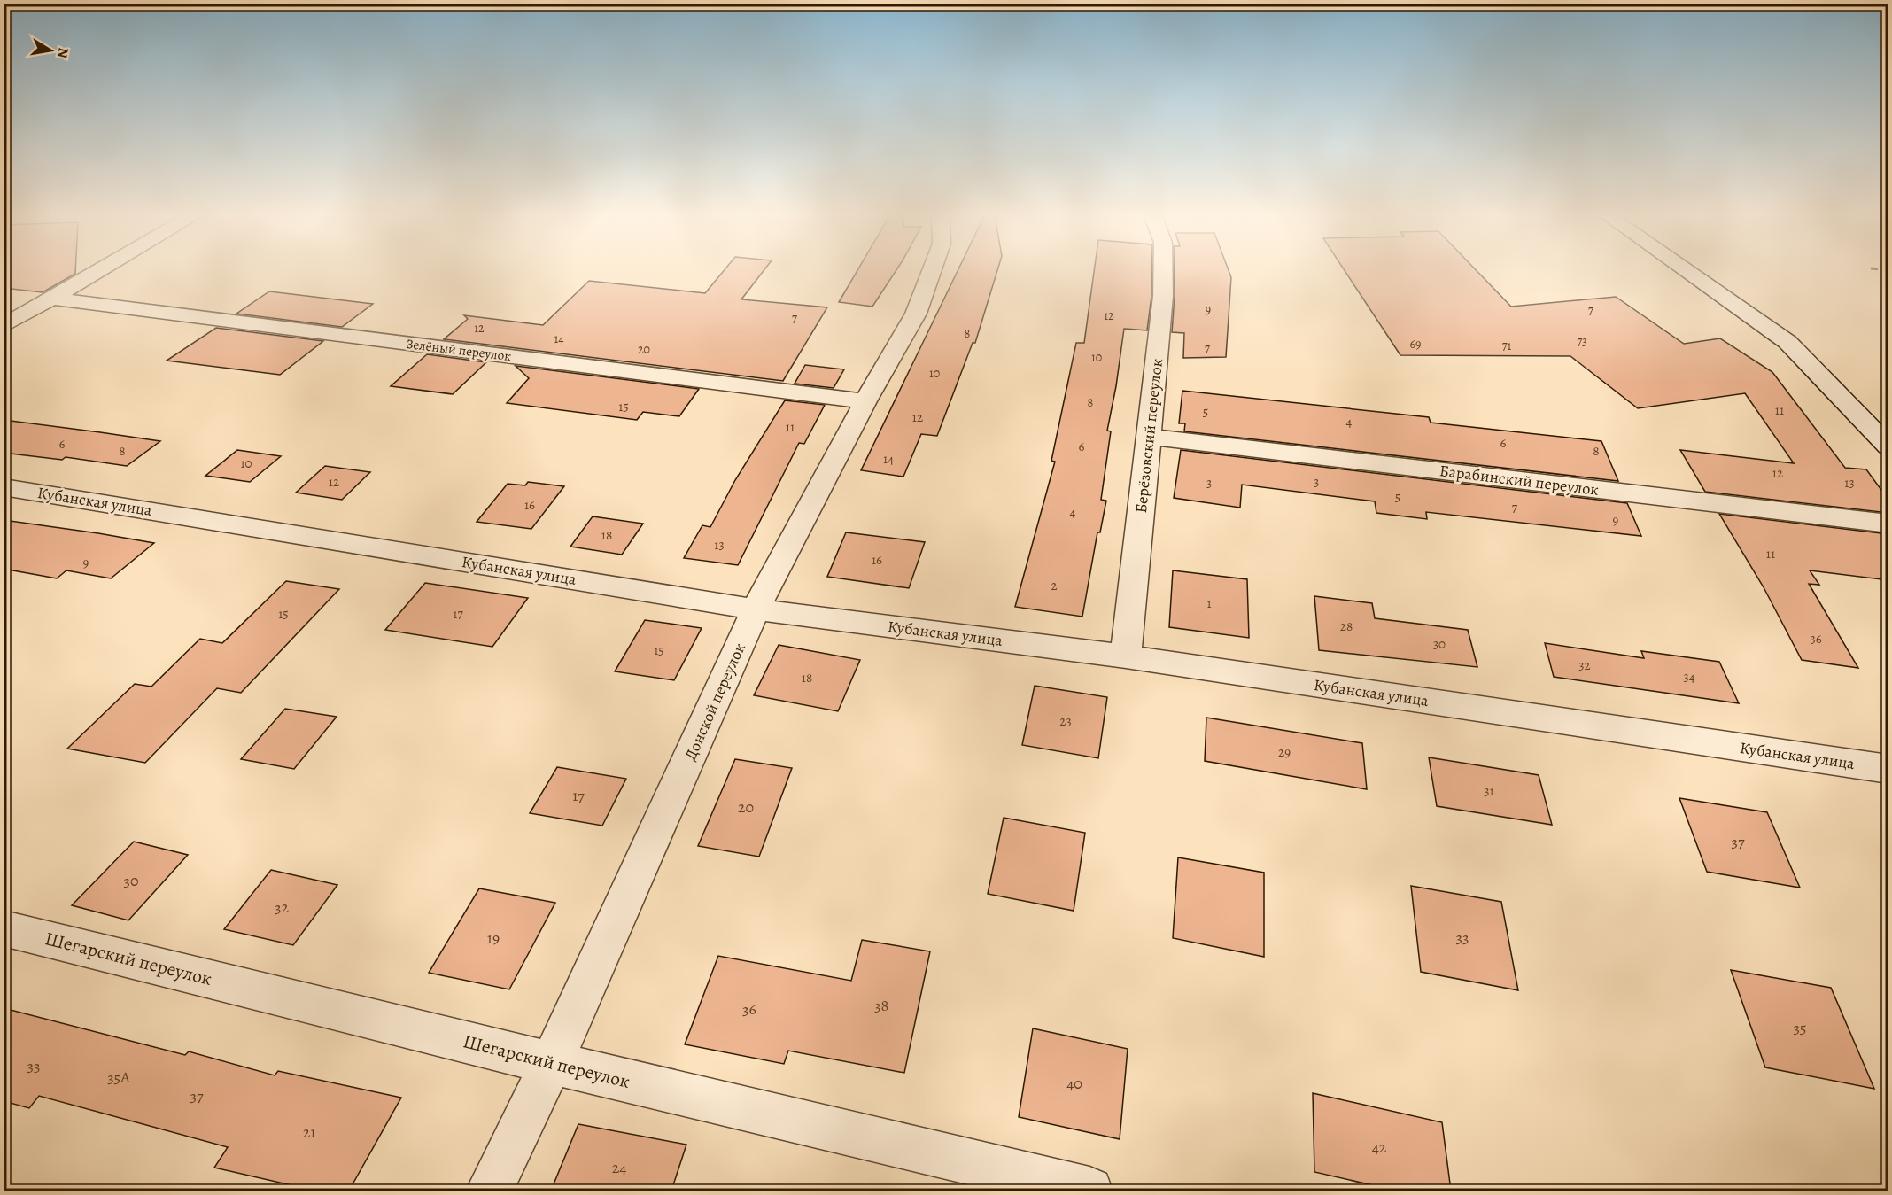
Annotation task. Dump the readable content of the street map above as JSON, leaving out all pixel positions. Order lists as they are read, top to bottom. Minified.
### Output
{"streets":{"street":["Зелёный переулок","Берёзовский переулок","Барабинский переулок","Кубанская улица","Донской переулок","Шегарский переулок"]},"crossings":[["Зелёный переулок","Донской переулок"],["Берёзовский переулок","Барабинский переулок"],["Берёзовский переулок","Кубанская улица"],["Кубанская улица","Донской переулок"],["Донской переулок","Шегарский переулок"]],"house_numbers":["9","7","12","7","12","8","14","73","69","71","7","20","10","10","8","15","11","5","12","4","11","6","6","6","8","8","14","10","12","12","3","3","13","5","16","7","4","9","18","13","11","16","9","2","1","15","17","28","36","30","15","32","34","18","23","29","31","17","20","37","30","32","33","19","38","36","35","33","35А","40","37","21","42","24"],"north":"right"}
